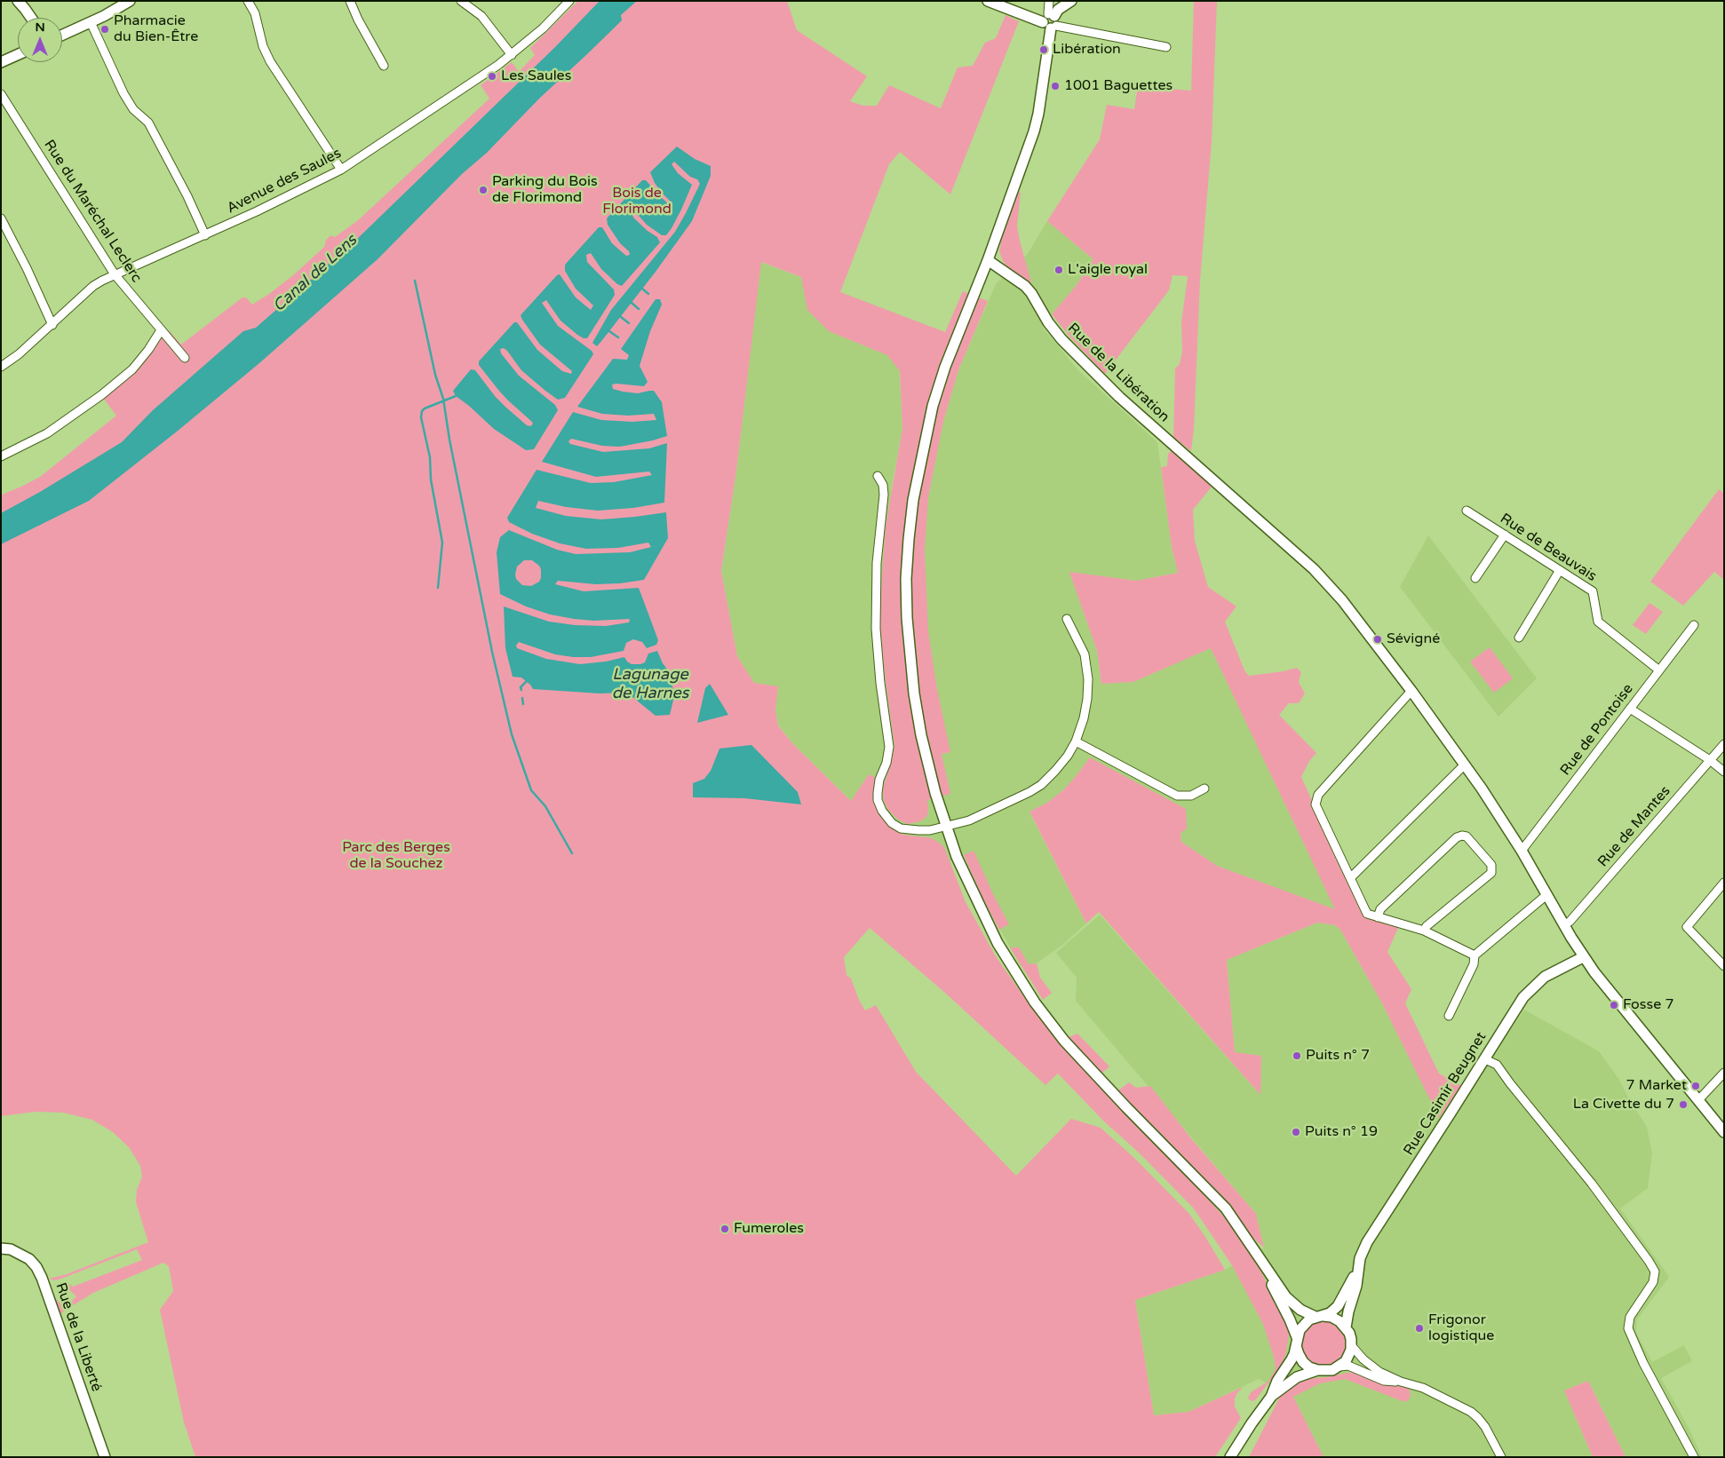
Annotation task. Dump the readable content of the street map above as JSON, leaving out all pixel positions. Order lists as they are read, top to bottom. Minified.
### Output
{"streets":{"main road":["Rue de la Libération","Rue Casimir Beugnet","Rue de la Liberté"],"street":["Avenue des Saules","Rue du Maréchal Leclerc","Rue de Beauvais","Rue de Pontoise","Rue de Mantes"]},"crossings":[["Avenue des Saules","Rue du Maréchal Leclerc"],["Rue de la Libération","Rue de Pontoise"],["Rue de la Libération","Rue de Mantes"],["Rue de la Libération","Rue Casimir Beugnet"],["Rue de Beauvais","Rue de Pontoise"]],"water":["Canal de Lens","Lagunage de Harnes"],"parks":["Bois de Florimond","Parc des Berges de la Souchez"],"places":["Pharmacie du Bien-Être","Libération","Les Saules","1001 Baguettes","Parking du Bois de Florimond","L'aigle royal","Sévigné","Fosse 7","Puits n° 7","7 Market","La Civette du 7","Puits n° 19","Fumeroles","Frigonor logistique"],"north":"top"}
